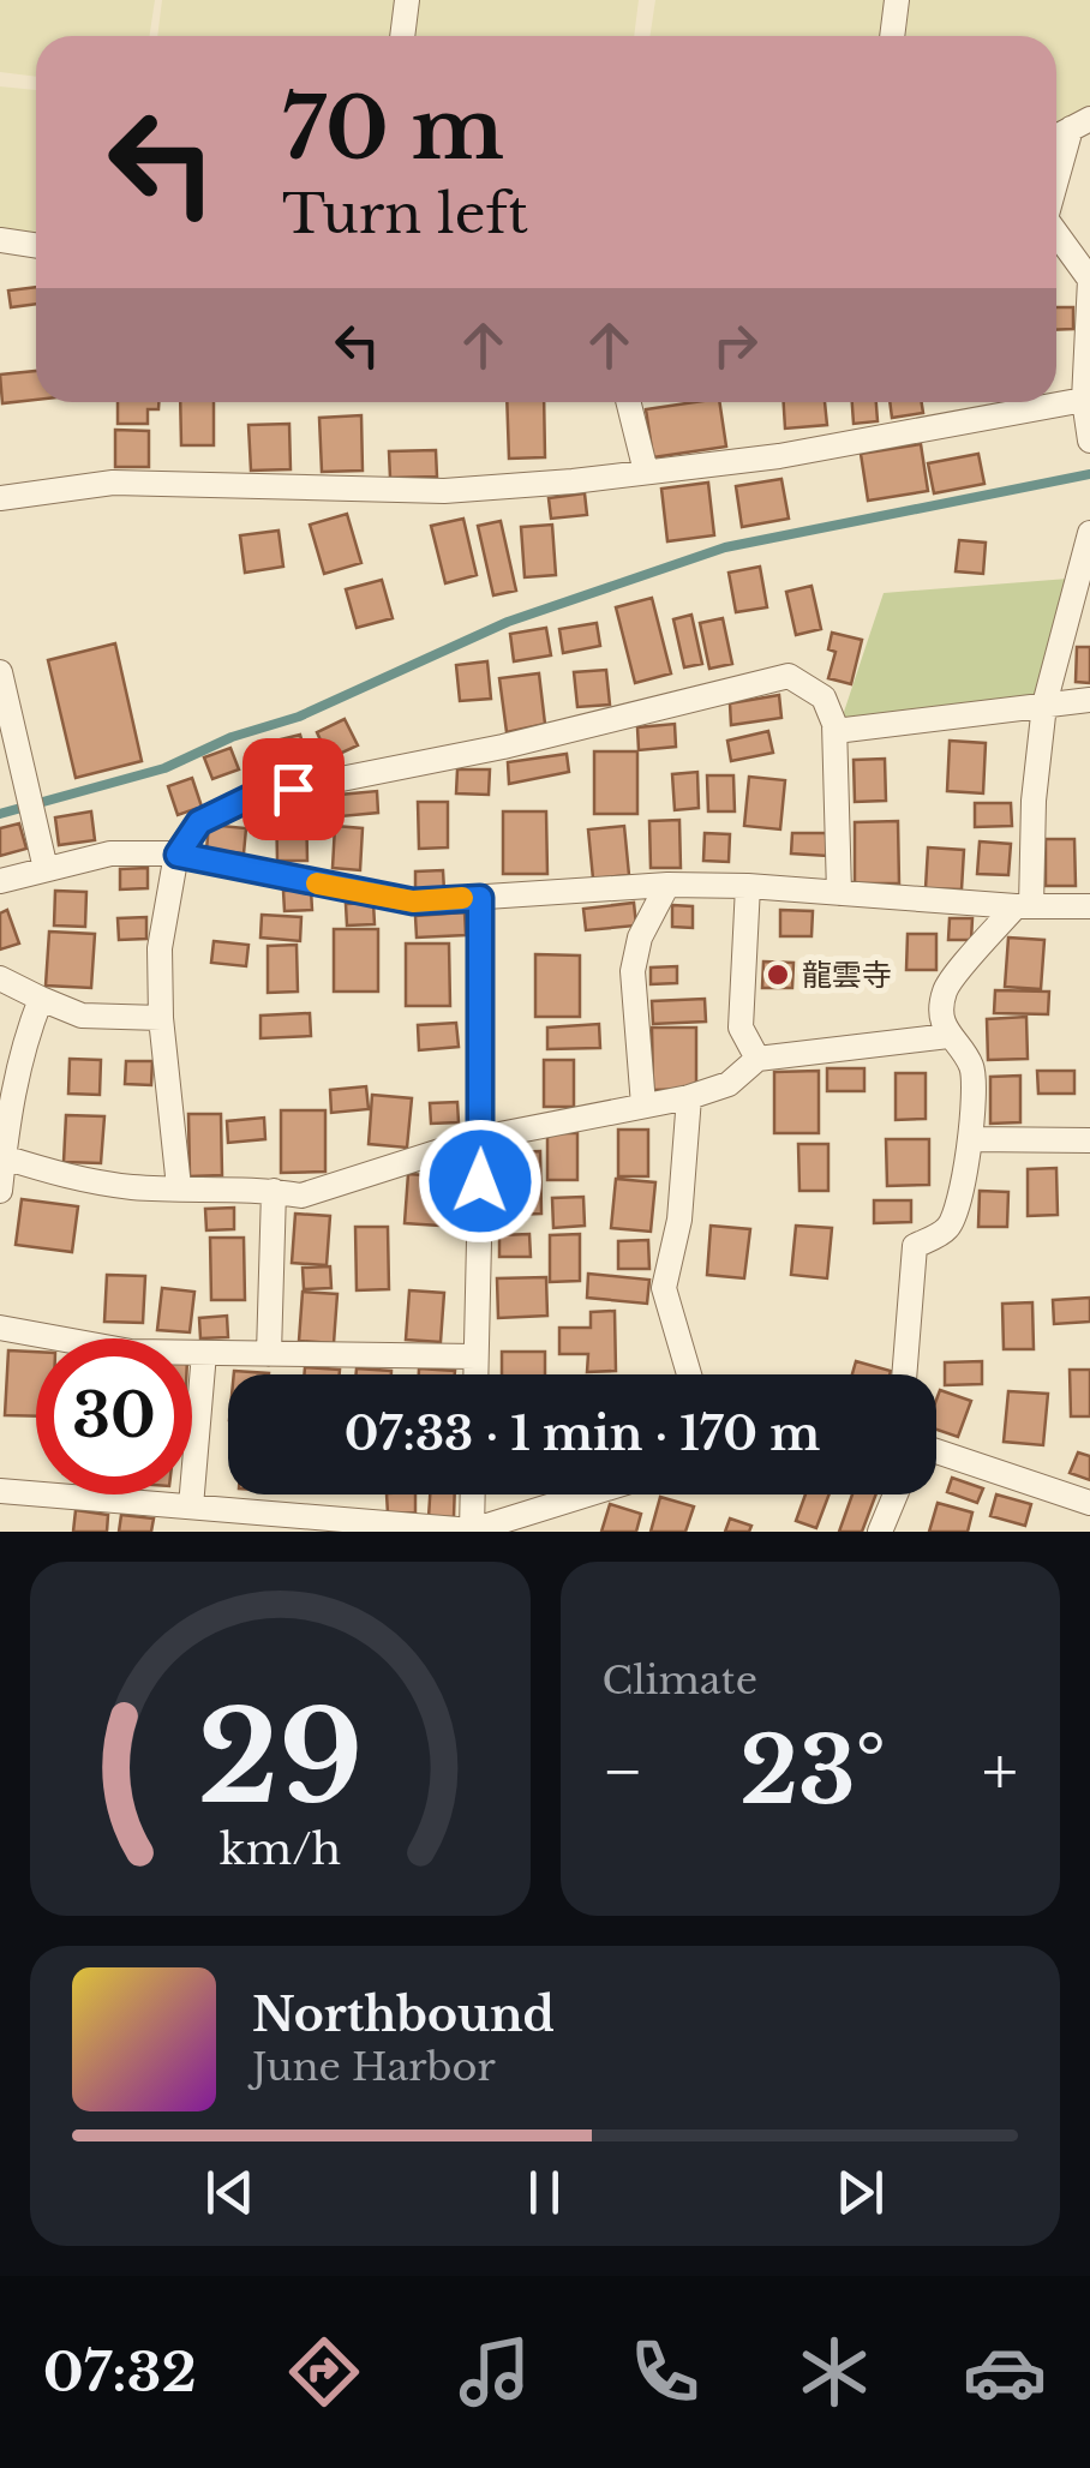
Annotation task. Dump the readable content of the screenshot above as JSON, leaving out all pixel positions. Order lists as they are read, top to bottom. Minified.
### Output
{"places":["龍雲寺"],"page":{"turn":["70 m","Turn left"],"limit":"30","trip":"07:33 · 1 min · 170 m","tile":"Climate","heat":["−","23°","+"],"song":["Northbound","June Harbor"],"tabs":"07:32","gauge":["29","km/h"]}}
